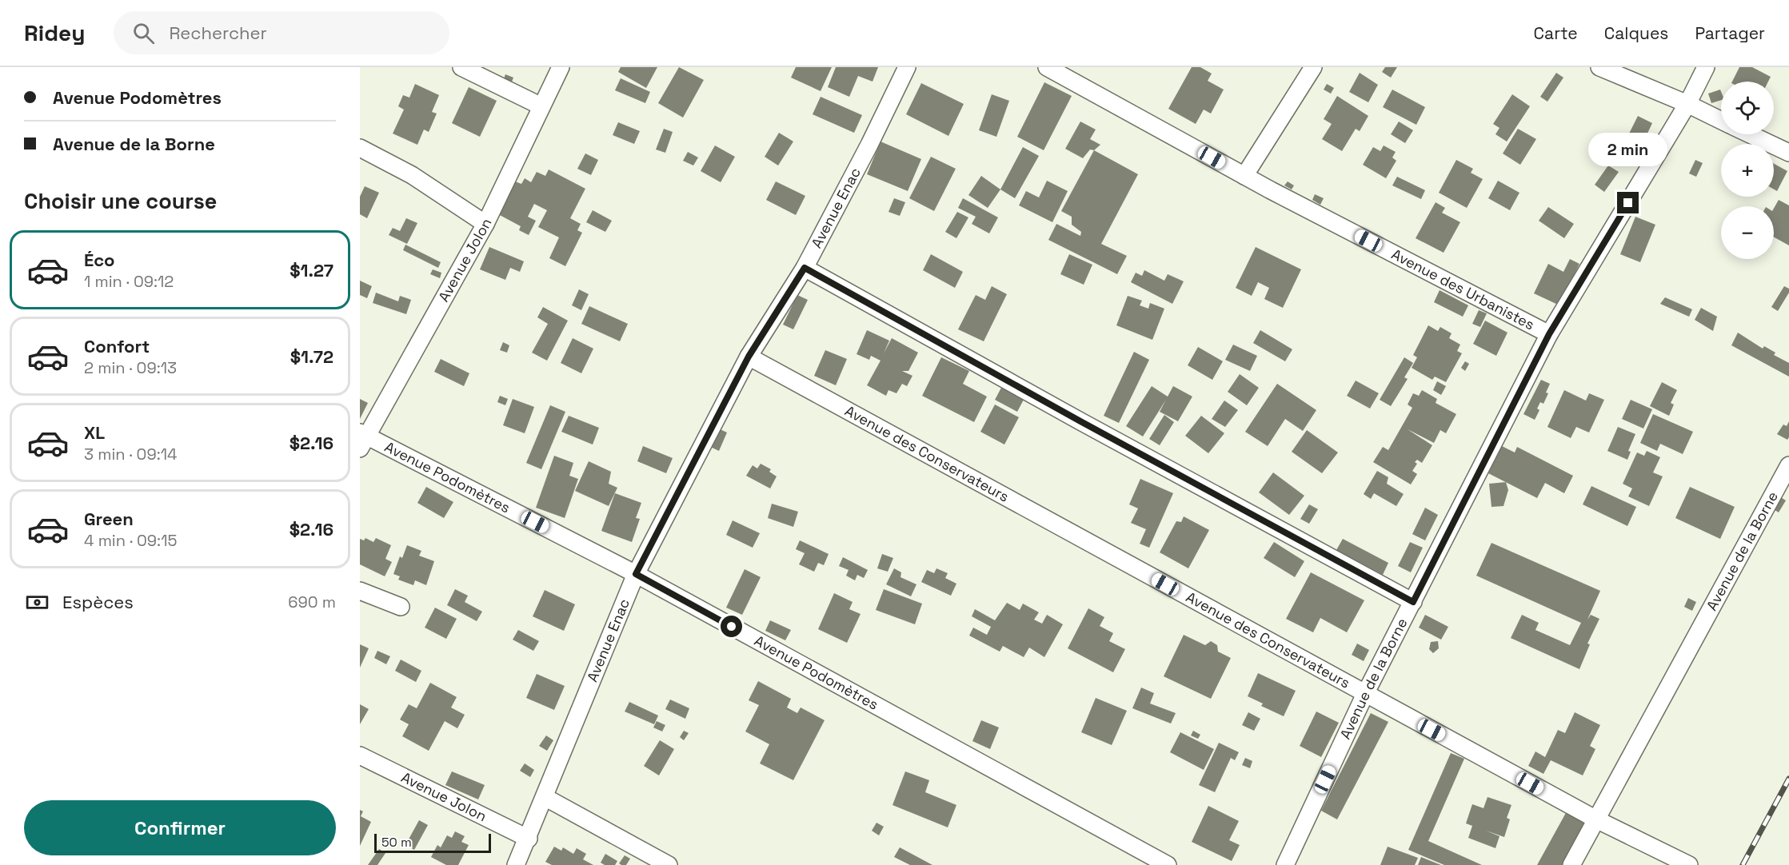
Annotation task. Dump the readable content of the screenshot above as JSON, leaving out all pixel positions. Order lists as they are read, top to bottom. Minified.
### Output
{"streets":{"street":["Avenue Enac","Avenue Jolon","Avenue des Urbanistes","Avenue des Conservateurs","Avenue Podomètres","Avenue de la Borne"]},"crossings":[["Avenue Enac","Avenue Jolon"],["Avenue Enac","Avenue des Conservateurs"],["Avenue Enac","Avenue Podomètres"],["Avenue Jolon","Avenue Podomètres"],["Avenue des Urbanistes","Avenue de la Borne"],["Avenue des Conservateurs","Avenue de la Borne"]],"scale_bar":"50 m","page":{"header":"Ridey","search":"Rechercher","nav":["Carte","Calques","Partager"],"banner":["Avenue Podomètres","Avenue de la Borne"],"map_buttons":["+","−"],"bubble":"2 min","heading":"Choisir une course","list":[{"name":"Éco","note":"1 min · 09:12","value":"$1.27"},{"name":"Confort","note":"2 min · 09:13","value":"$1.72"},{"name":"XL","note":"3 min · 09:14","value":"$2.16"},{"name":"Green","note":"4 min · 09:15","value":"$2.16"}],"pay":["Espèces","690 m"],"buttons":"Confirmer","scale":"50 m"}}
